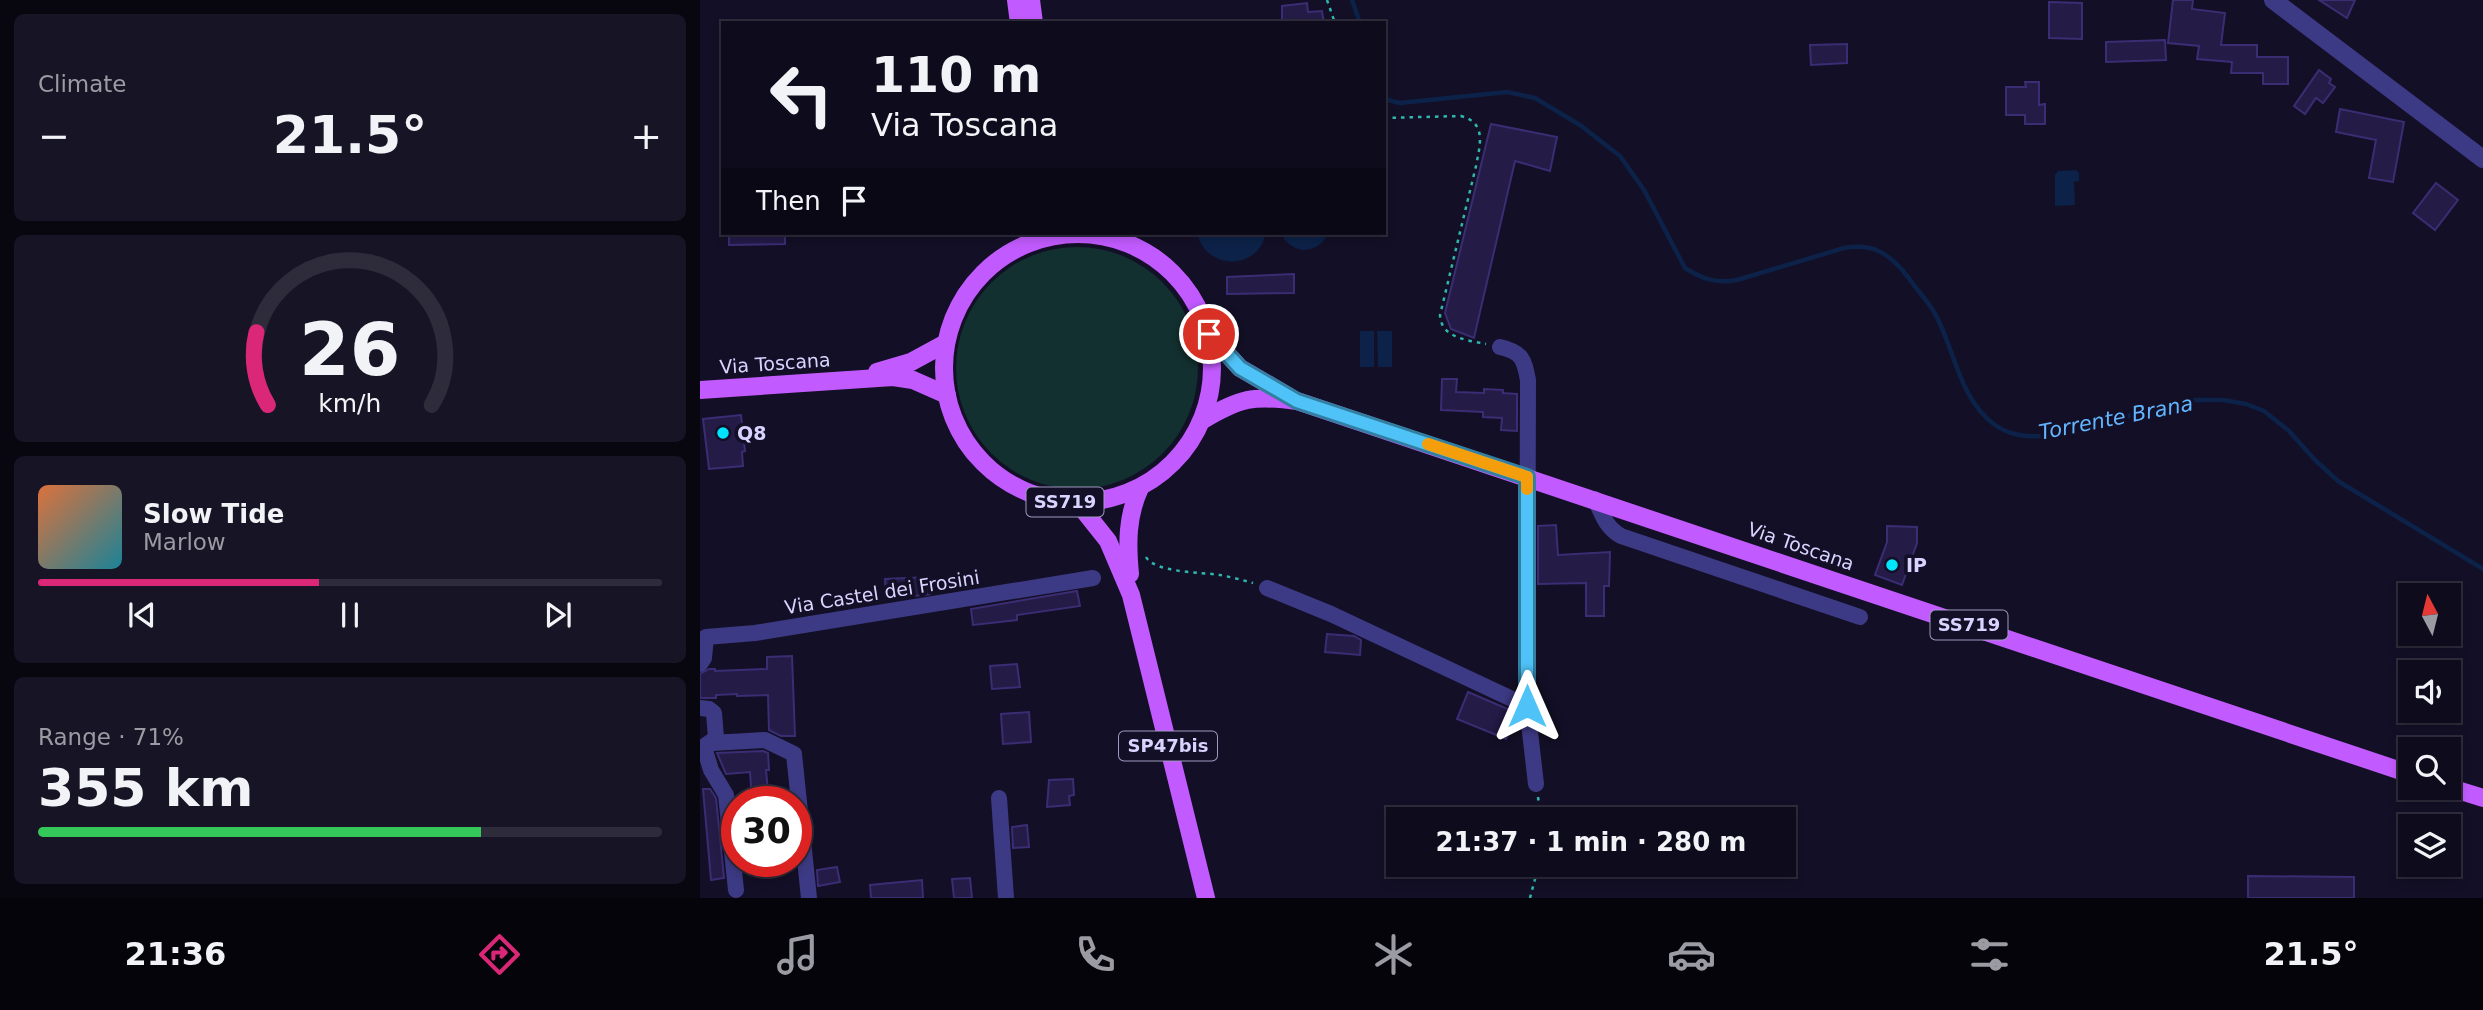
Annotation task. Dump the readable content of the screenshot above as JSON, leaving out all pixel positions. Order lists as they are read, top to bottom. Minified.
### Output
{"streets":{"main road":["Via Toscana","SS719","SP47bis"],"street":["Via Castel dei Frosini"]},"crossings":[["Via Toscana","SS719"],["SS719","SP47bis"]],"water":["Torrente Brana"],"places":["Q8","IP"],"north":"top","page":{"tile":["Climate",["Range · 71%","355 km"]],"turn":["110 m","Via Toscana"],"heat":["−","21.5°","+"],"then":"Then","song":["Slow Tide","Marlow"],"limit":"30","trip":"21:37 · 1 min · 280 m","tabs":["21:36","21.5°"],"gauge":["26","km/h"]}}
